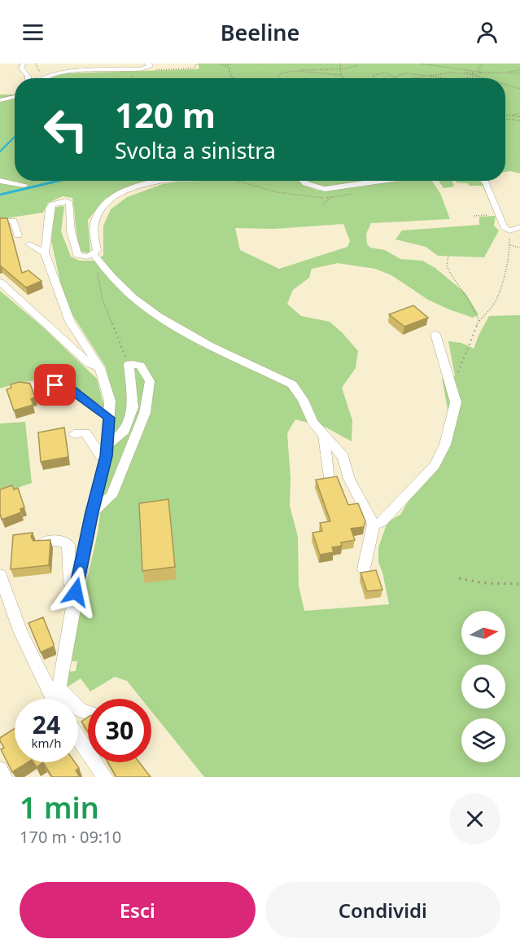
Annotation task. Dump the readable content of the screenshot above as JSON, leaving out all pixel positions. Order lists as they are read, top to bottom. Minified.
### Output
{"north":"right","page":{"header":"Beeline","turn":["120 m","Svolta a sinistra"],"speed":"24 km/h","limit":"30","heading":["1 min","170 m · 09:10"],"buttons":["Esci","Condividi"]}}
